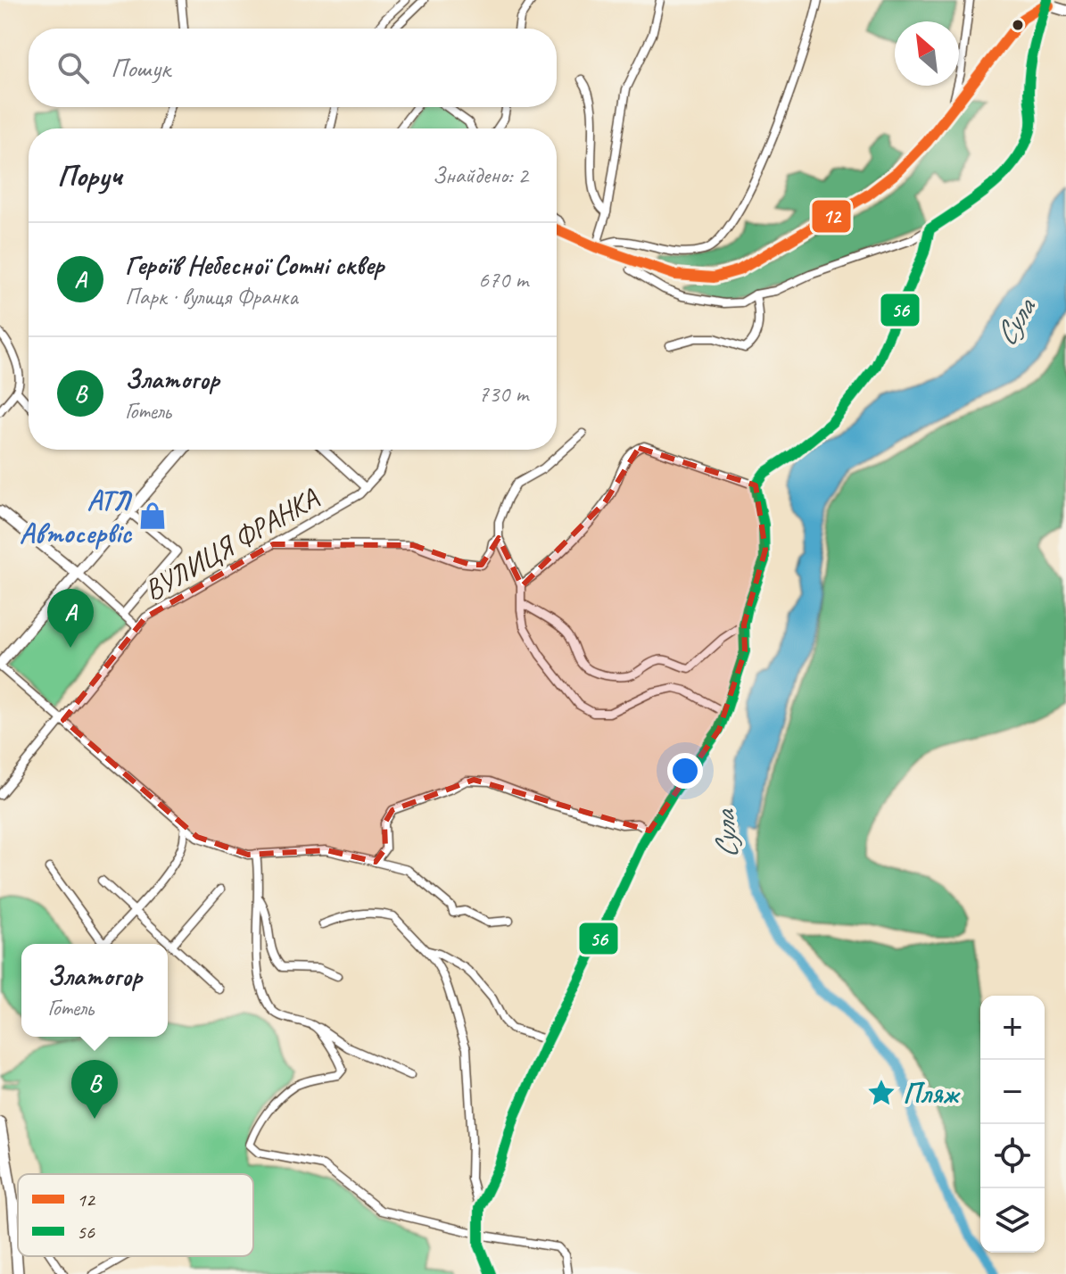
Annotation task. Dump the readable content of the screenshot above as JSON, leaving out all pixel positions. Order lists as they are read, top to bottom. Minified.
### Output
{"streets":{"street":["ВУЛИЦЯ ФРАНКА"]},"water":["Сула"],"places":{"shop":["АТЛ Автосервіс"],"place":["Пляж"]},"lines":["transit line 56","transit line 12"],"legend":["12","56"],"north":"top left","page":{"search":"Пошук","heading":["Поруч","Знайдено: 2"],"list":[{"mark":"A","name":"Героїв Небесної Сотні сквер","note":"Парк · вулиця Франка","value":"670 m"},{"mark":"B","name":"Златогор","note":"Готель","value":"730 m"}],"pins":["A","B"],"popup":["Златогор","Готель"],"map_buttons":["+","−"]}}
